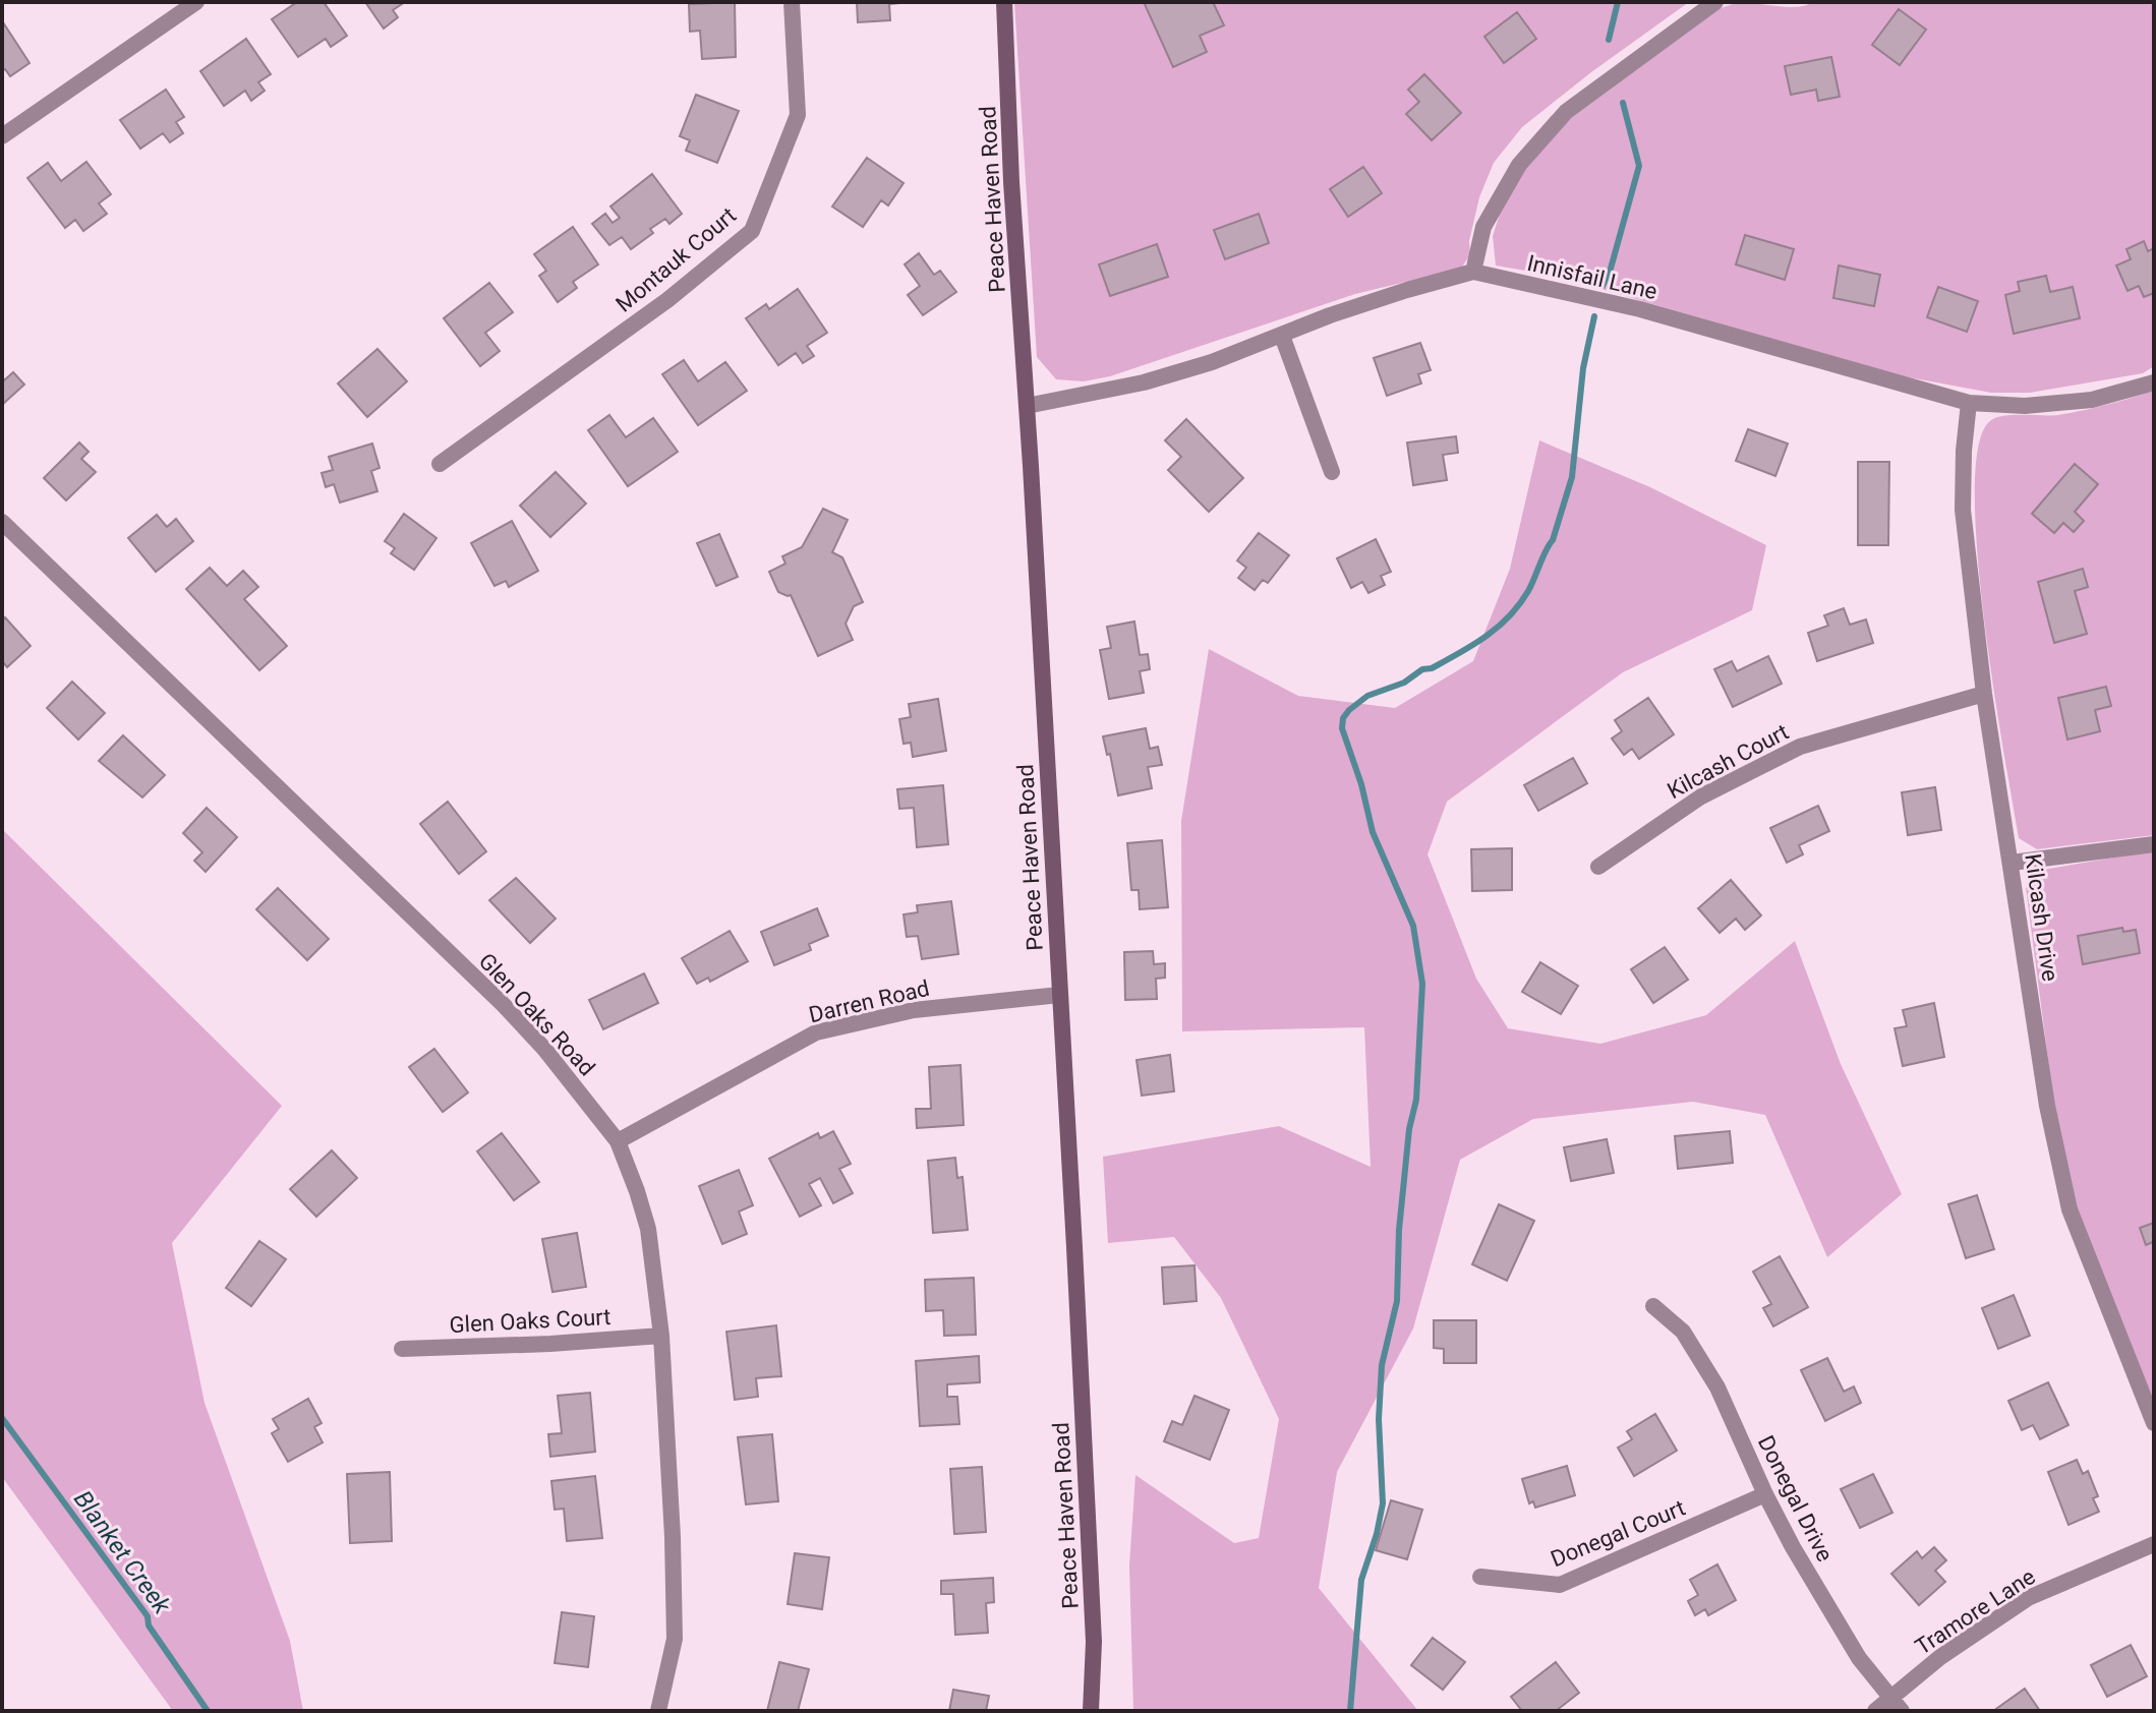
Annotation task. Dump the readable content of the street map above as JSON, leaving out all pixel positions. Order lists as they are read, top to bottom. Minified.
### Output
{"streets":{"main road":["Peace Haven Road"],"street":["Montauk Court","Innisfail Lane","Kilcash Court","Kilcash Drive","Darren Road","Glen Oaks Road","Glen Oaks Court","Donegal Drive","Donegal Court","Tramore Lane"]},"crossings":[["Peace Haven Road","Innisfail Lane"],["Peace Haven Road","Darren Road"],["Innisfail Lane","Kilcash Drive"],["Kilcash Court","Kilcash Drive"],["Darren Road","Glen Oaks Road"],["Glen Oaks Road","Glen Oaks Court"],["Donegal Drive","Donegal Court"],["Donegal Drive","Tramore Lane"]],"water":["Blanket Creek"]}
